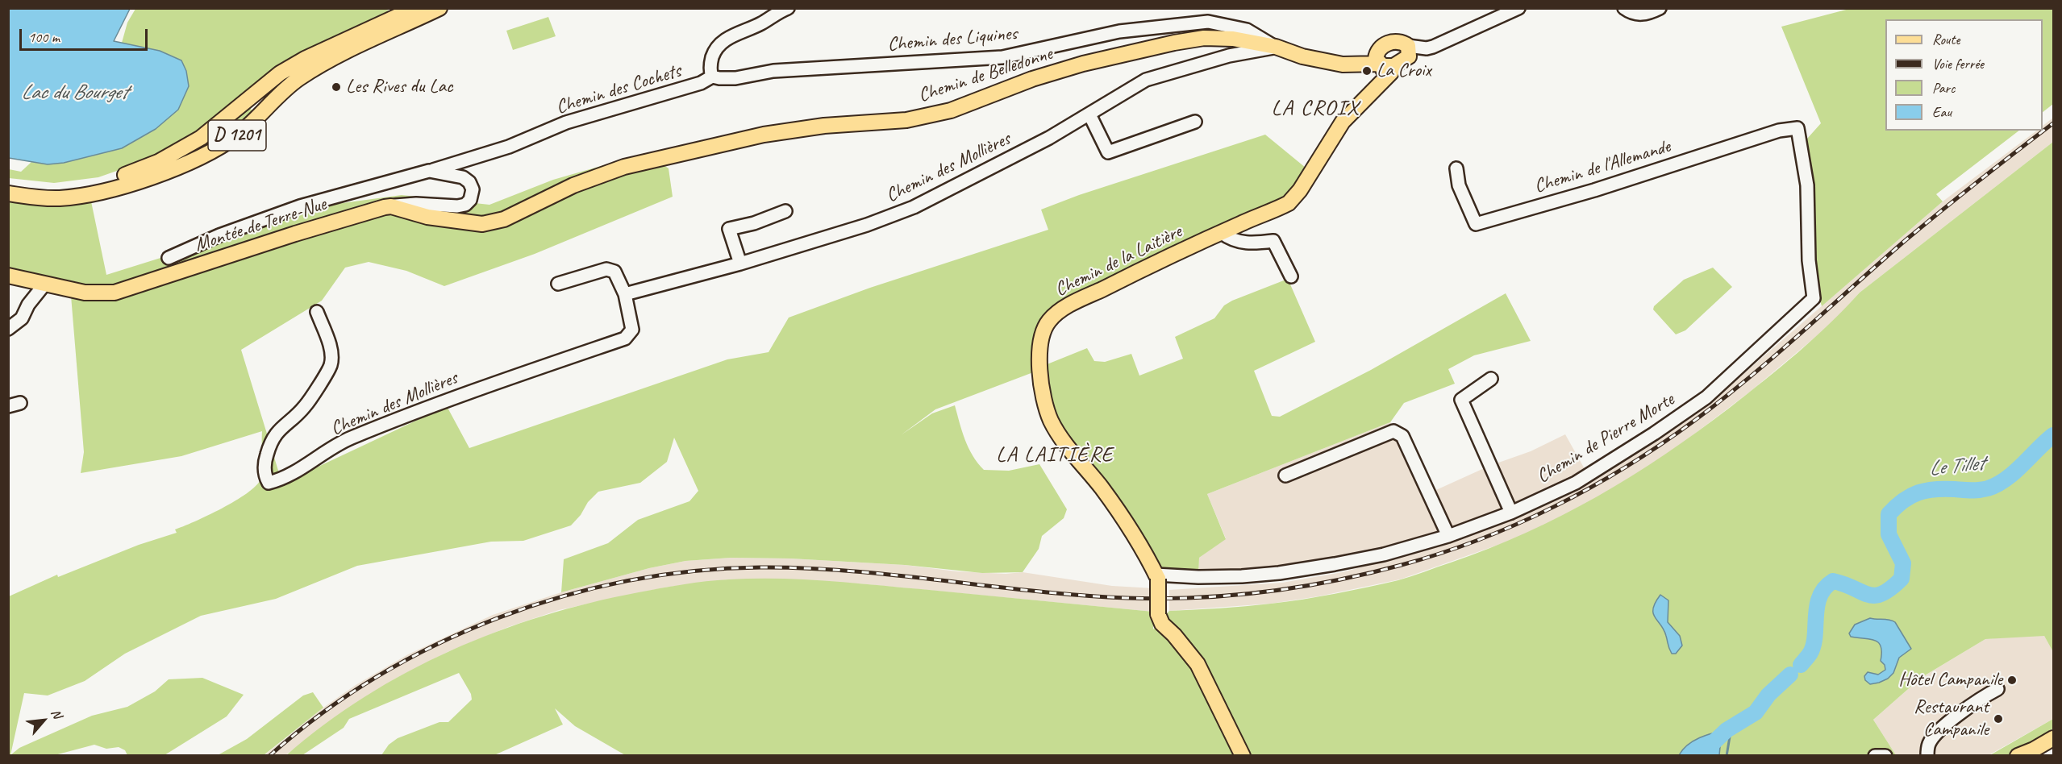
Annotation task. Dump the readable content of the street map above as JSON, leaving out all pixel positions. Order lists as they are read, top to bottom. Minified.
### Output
{"streets":{"main road":["Chemin de Belledonne","D 1201","Montée de Terre-Nue","Chemin de la Laitière"],"street":["Chemin des Liquines","Chemin des Cochets","Chemin de l'Allemande","Chemin des Mollières","Chemin de Pierre Morte"]},"crossings":[["Chemin des Liquines","Chemin de Belledonne"],["Chemin des Liquines","Chemin des Cochets"],["Chemin des Liquines","Chemin des Mollières"],["Chemin de Belledonne","Chemin des Cochets"],["Chemin de Belledonne","Chemin des Mollières"],["Chemin de Belledonne","Montée de Terre-Nue"],["Chemin de Belledonne","Chemin de la Laitière"],["Chemin des Cochets","Montée de Terre-Nue"],["Chemin de l'Allemande","Chemin de Pierre Morte"],["Chemin de la Laitière","Chemin de Pierre Morte"]],"districts":["LA CROIX","LA LAITIÈRE"],"water":["Lac du Bourget","Le Tillet"],"places":["La Croix","Les Rives du Lac","Hôtel Campanile","Restaurant Campanile"],"legend":["Route","Voie ferrée","Parc","Eau"],"scale_bar":"100 m","north":"top right"}
